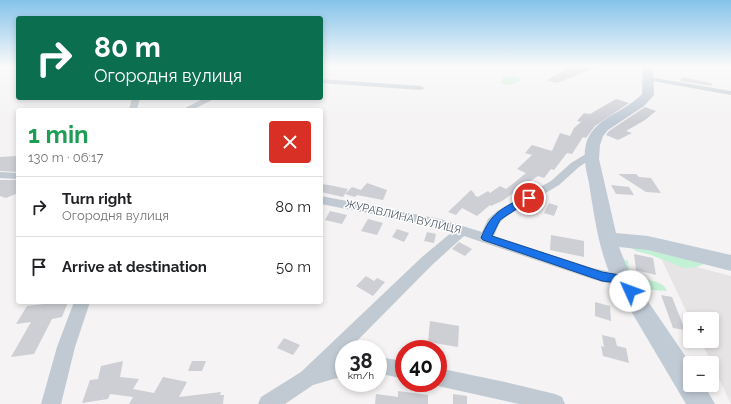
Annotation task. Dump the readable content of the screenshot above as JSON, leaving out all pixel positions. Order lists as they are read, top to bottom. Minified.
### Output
{"streets":{"street":["ЖУРАВЛИНА ВУЛИЦЯ"]},"page":{"turn":["80 m","Огородня вулиця"],"heading":["1 min","130 m · 06:17"],"list":[{"name":"Turn right","note":"Огородня вулиця","value":"80 m"},{"name":"Arrive at destination","value":"50 m"}],"map_buttons":["+","−"],"speed":"38 km/h","limit":"40"}}
